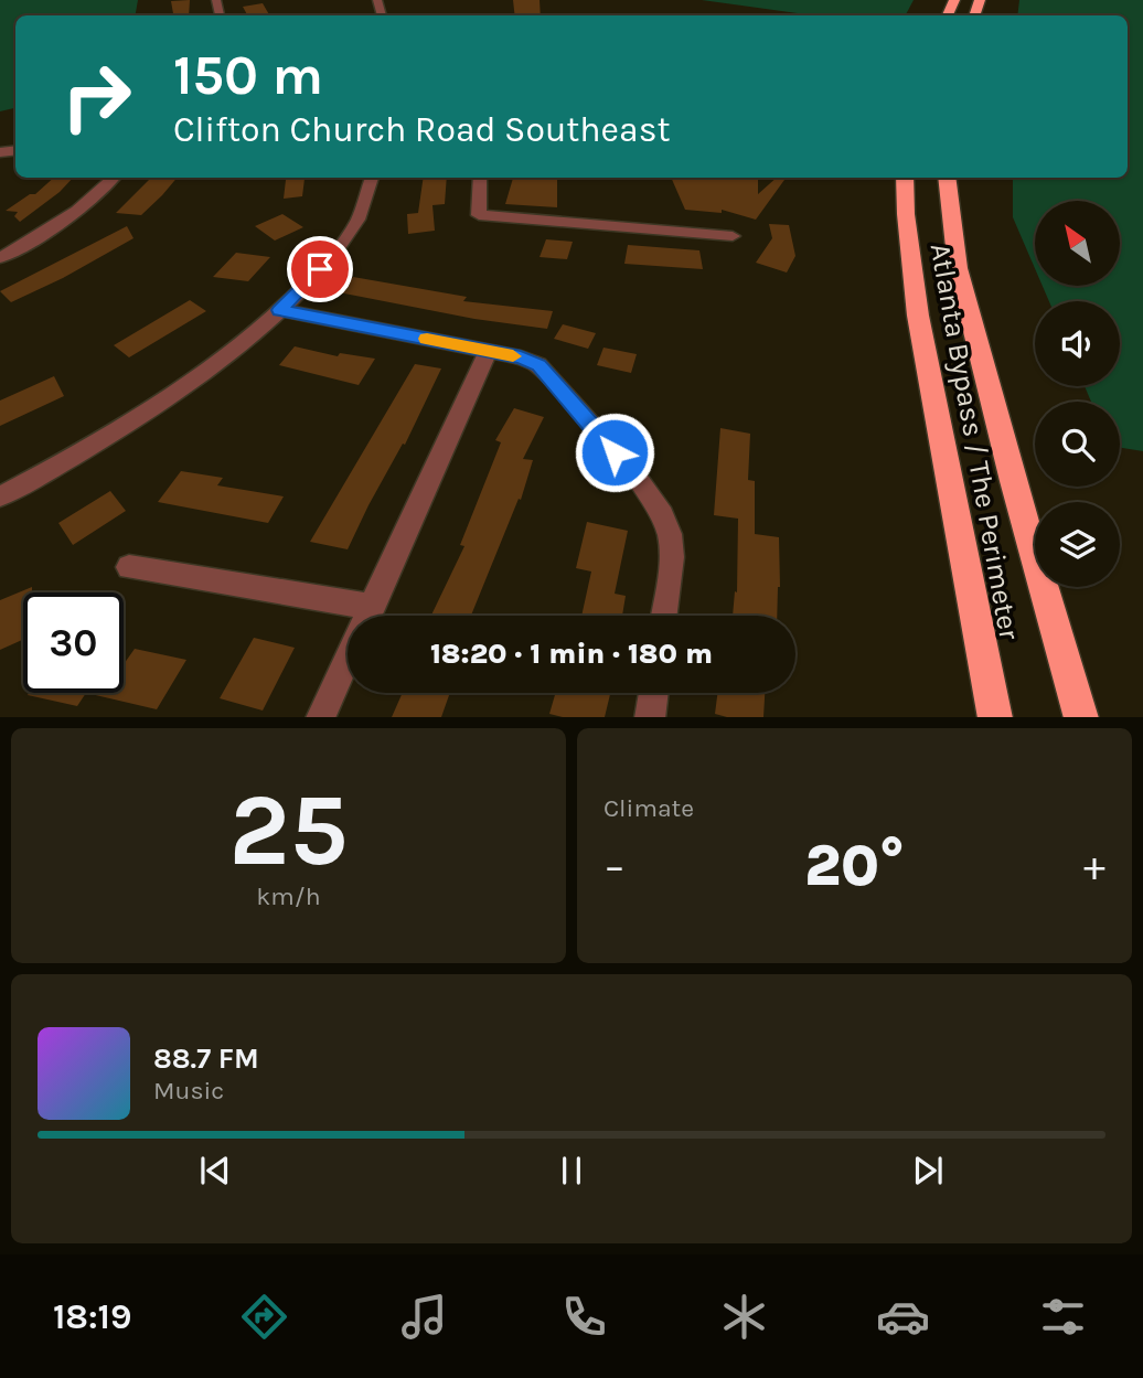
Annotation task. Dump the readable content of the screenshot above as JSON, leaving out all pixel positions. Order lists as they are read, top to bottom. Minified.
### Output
{"streets":{"highway":["Atlanta Bypass / The Perimeter"]},"north":"top left","page":{"turn":["150 m","Clifton Church Road Southeast"],"limit":"30","trip":"18:20 · 1 min · 180 m","tile":[["25","km/h"],"Climate"],"heat":["−","20°","+"],"song":["88.7 FM","Music"],"tabs":"18:19"}}
